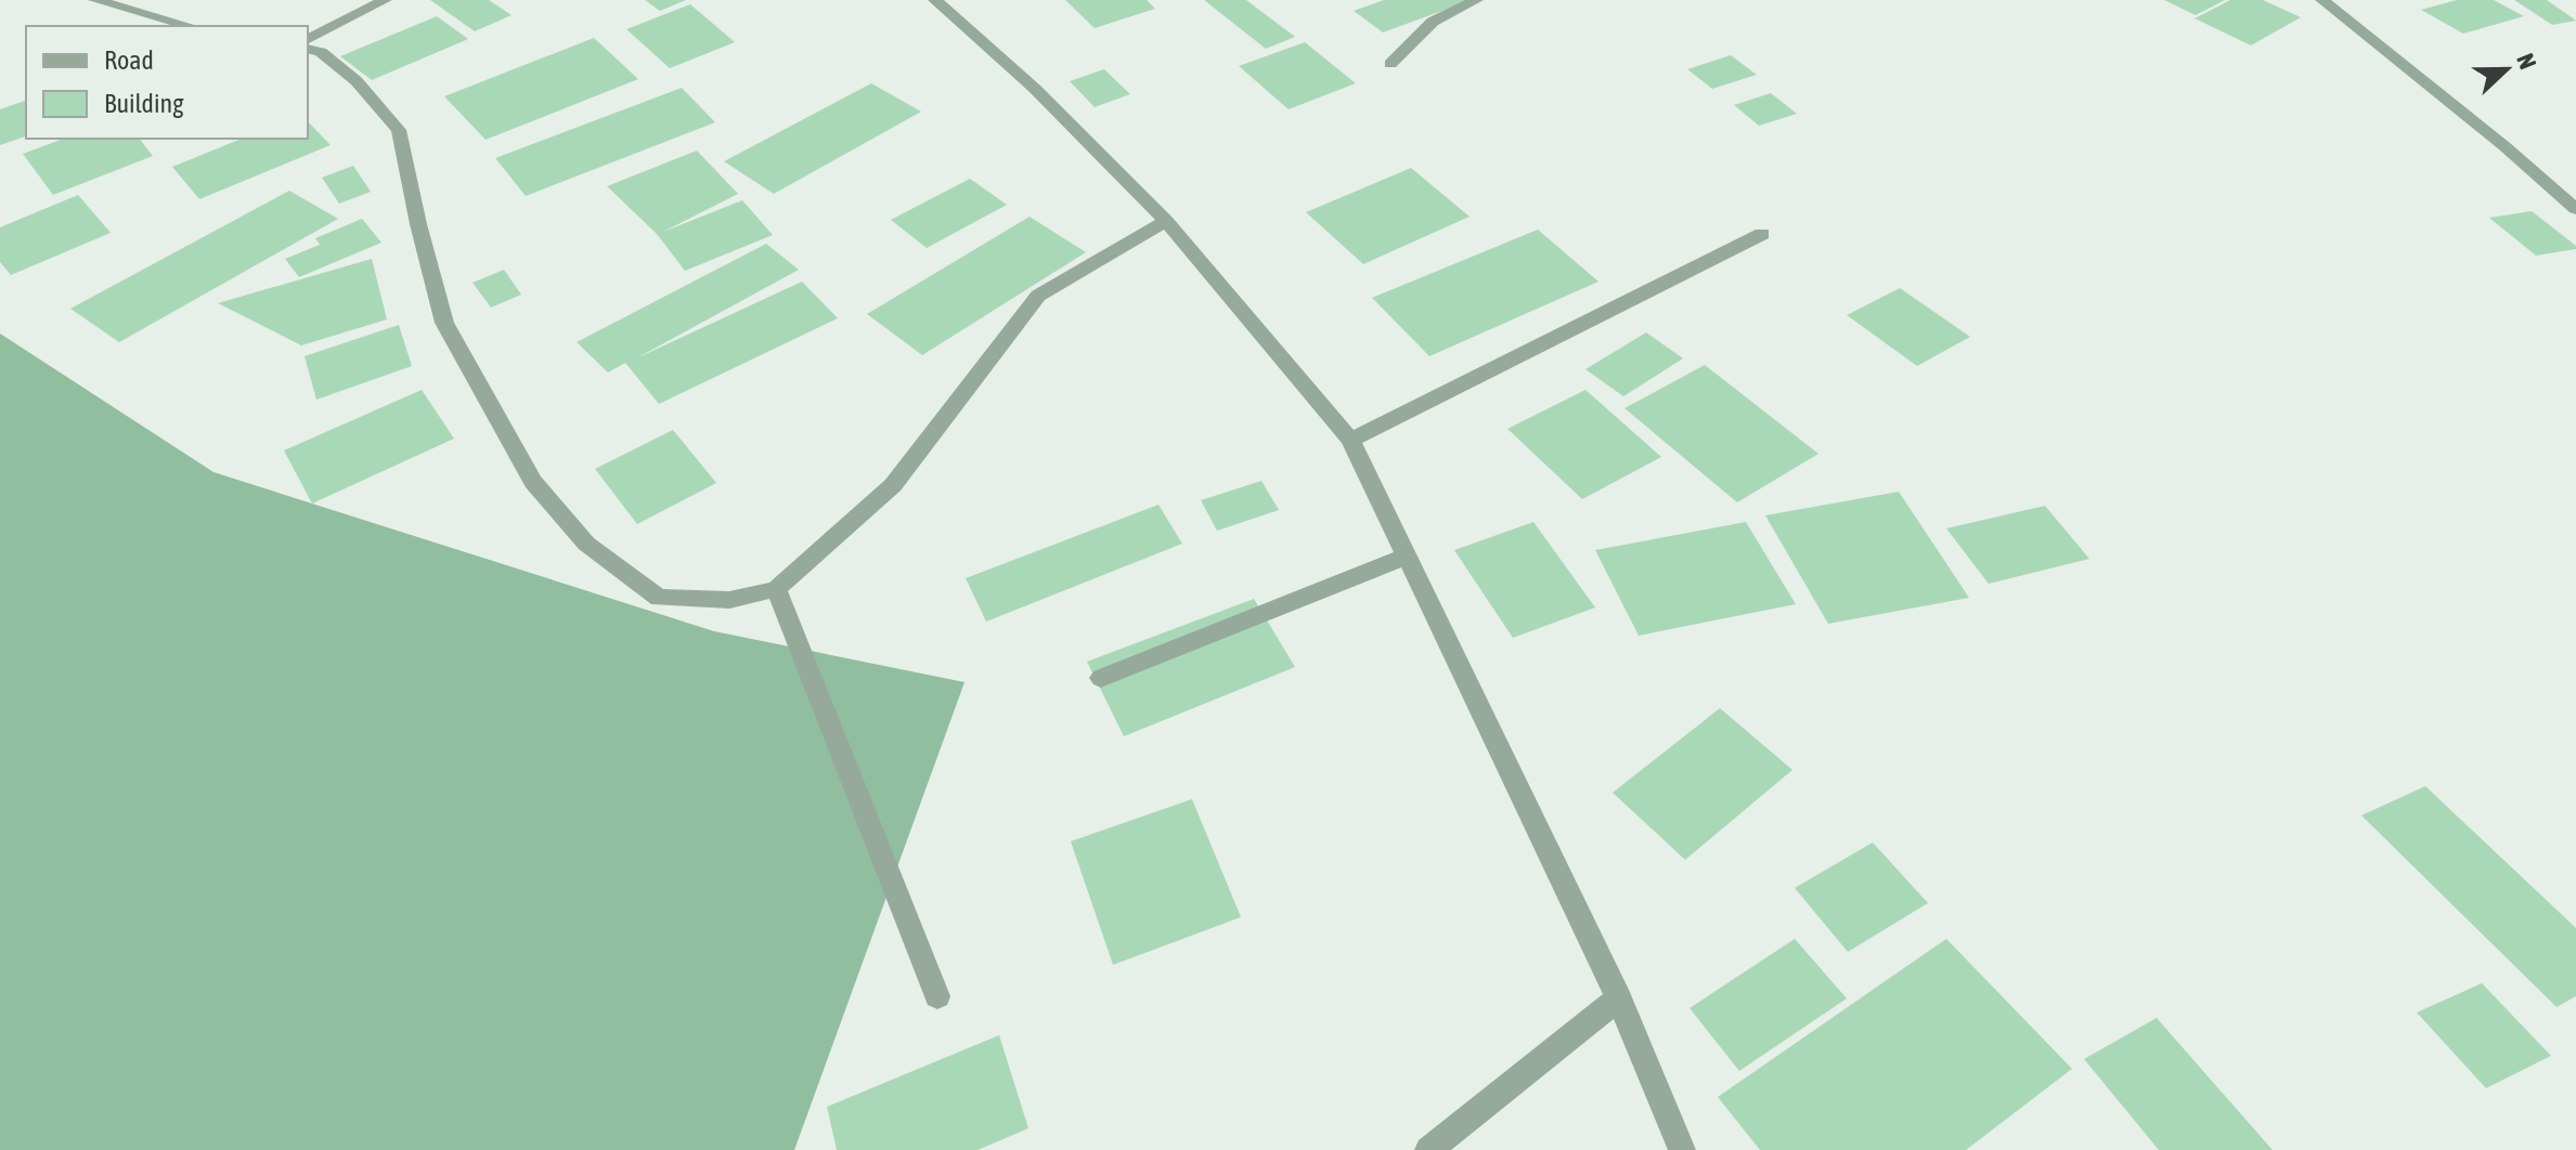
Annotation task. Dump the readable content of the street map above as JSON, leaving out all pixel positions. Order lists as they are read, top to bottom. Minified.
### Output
{"legend":["Road","Building"],"north":"right"}
